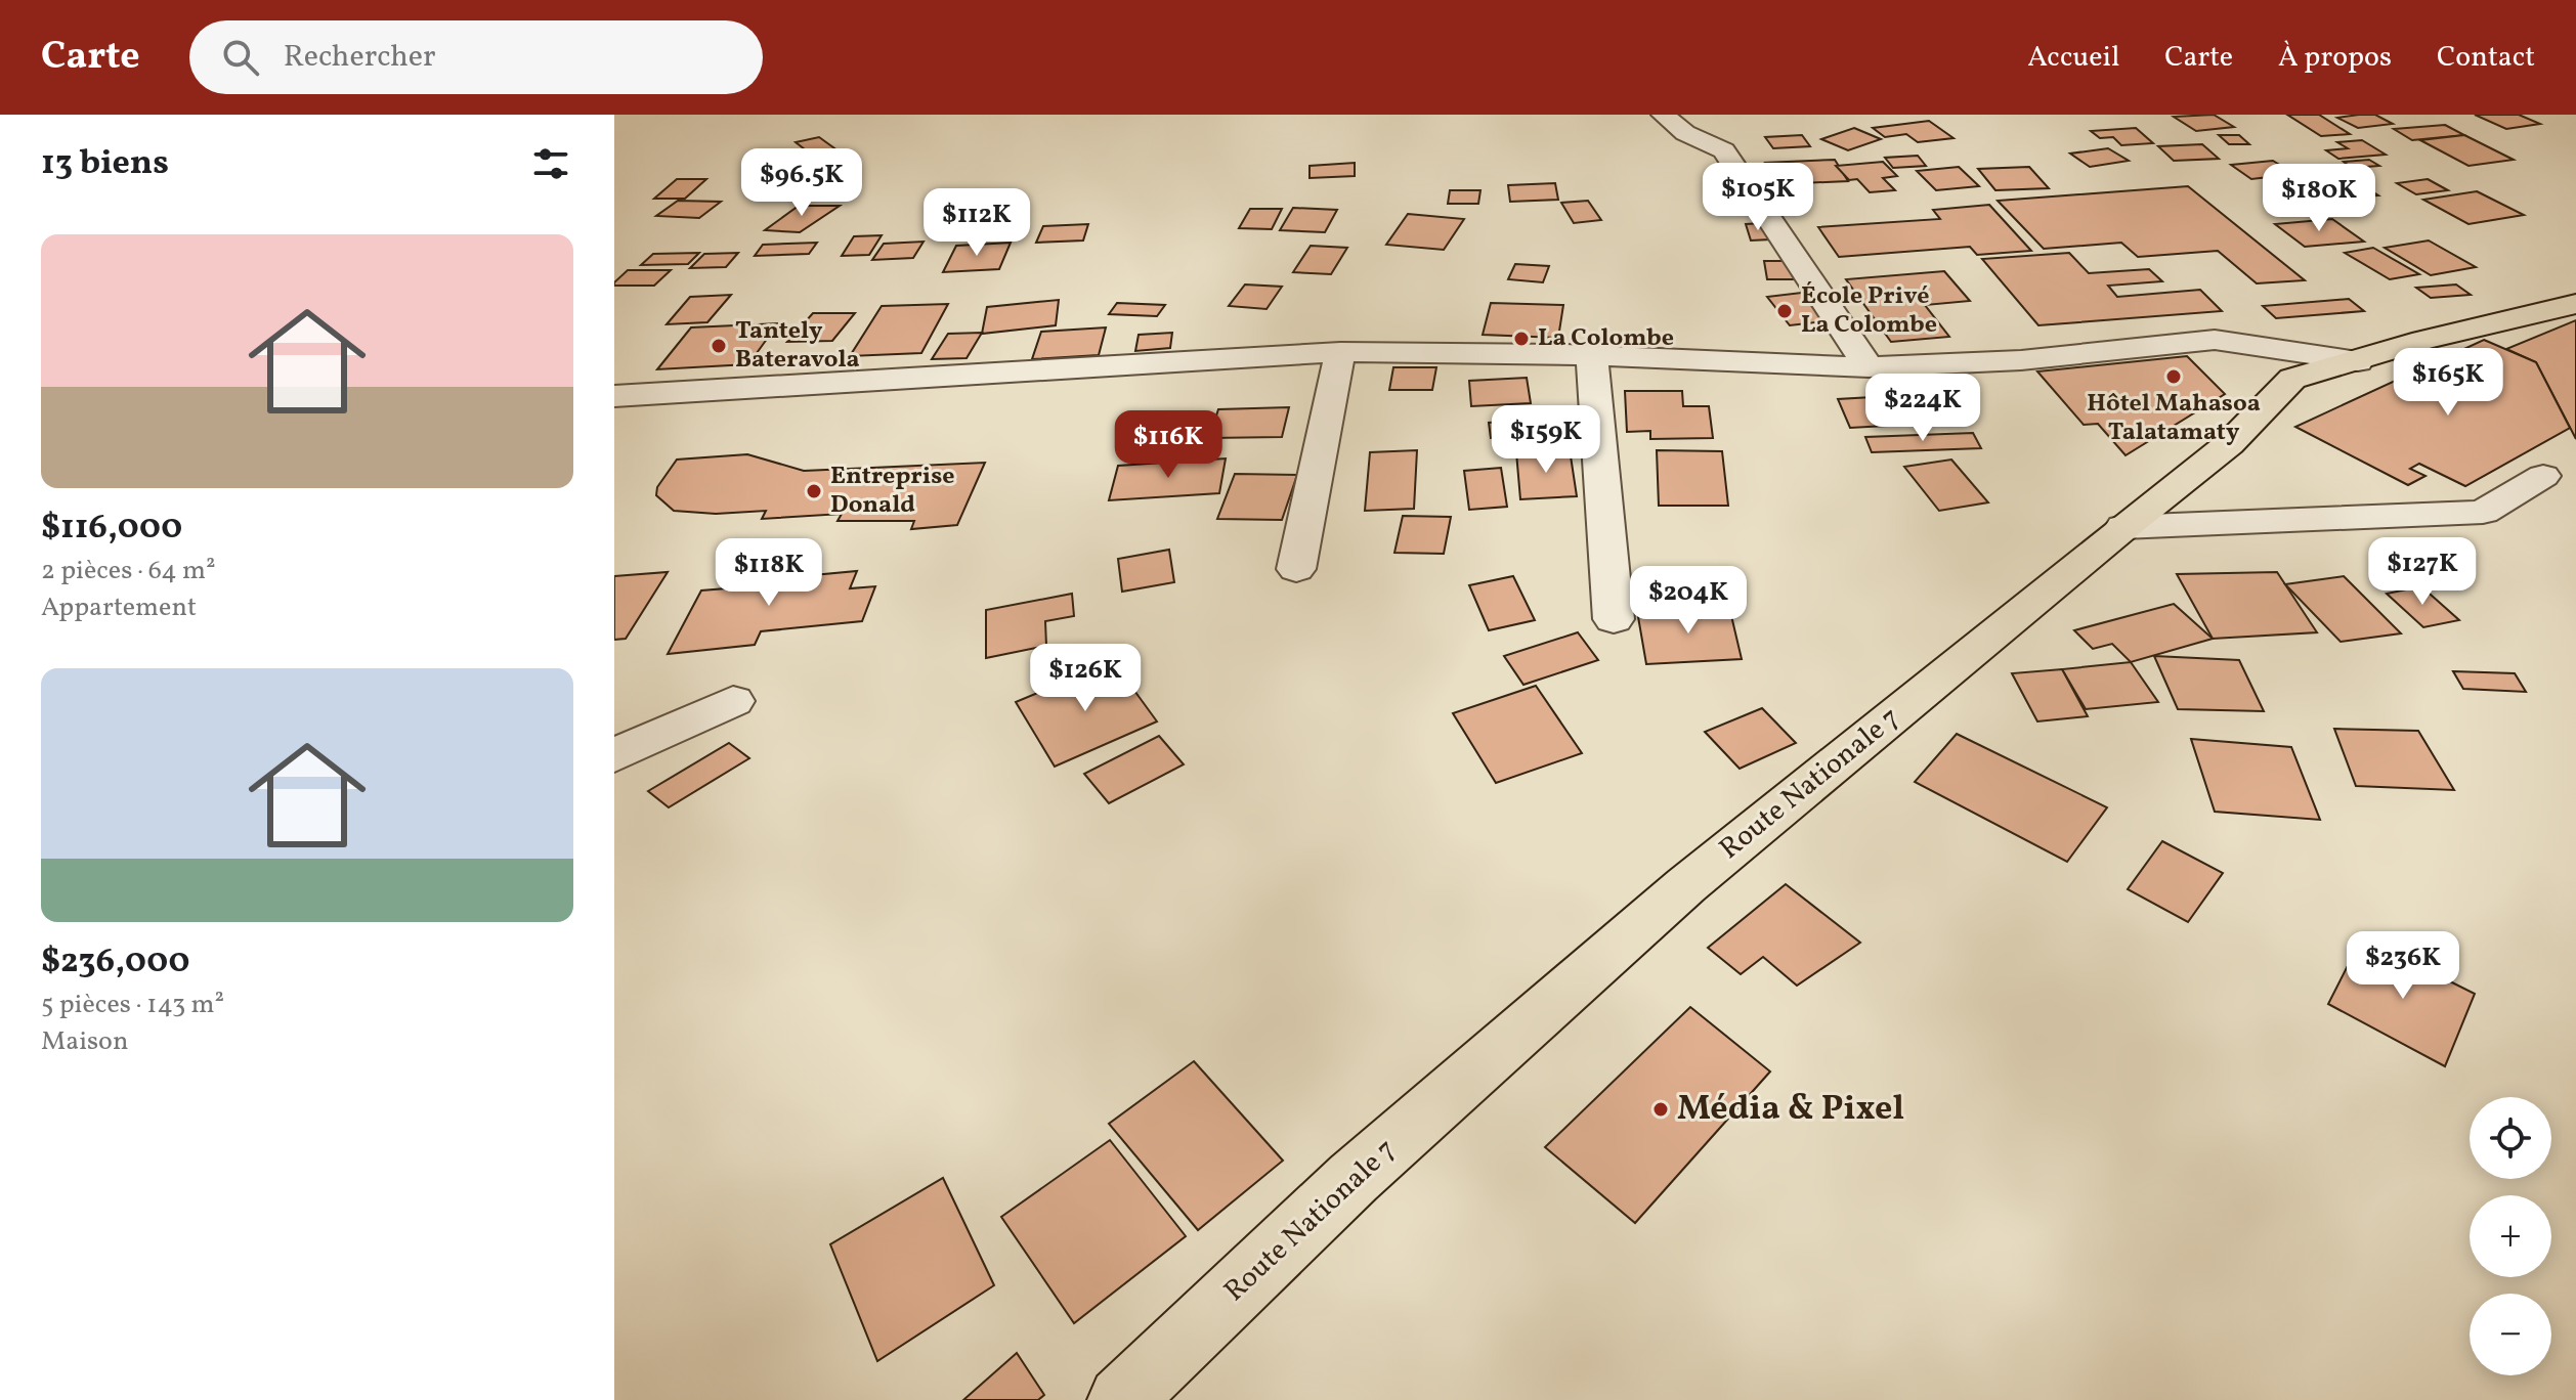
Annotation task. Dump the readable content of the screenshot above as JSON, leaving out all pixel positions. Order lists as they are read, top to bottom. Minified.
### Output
{"streets":{"main road":["Route Nationale 7"]},"places":["École Privé La Colombe","La Colombe","Tantely Bateravola","Hôtel Mahasoa Talatamaty","Entreprise Donald","Média & Pixel"],"page":{"header":"Carte","search":"Rechercher","nav":["Accueil","Carte","À propos","Contact"],"heading":"13 biens","price":["$96.5K","$105K","$180K","$112K","$165K","$224K","$159K","$116K","$127K","$118K","$204K","$126K","$236K"],"list":[{"name":"$116,000","note":"2 pièces · 64 m² · Appartement"},{"name":"$236,000","note":"5 pièces · 143 m² · Maison"}],"map_buttons":["+","−"]}}
